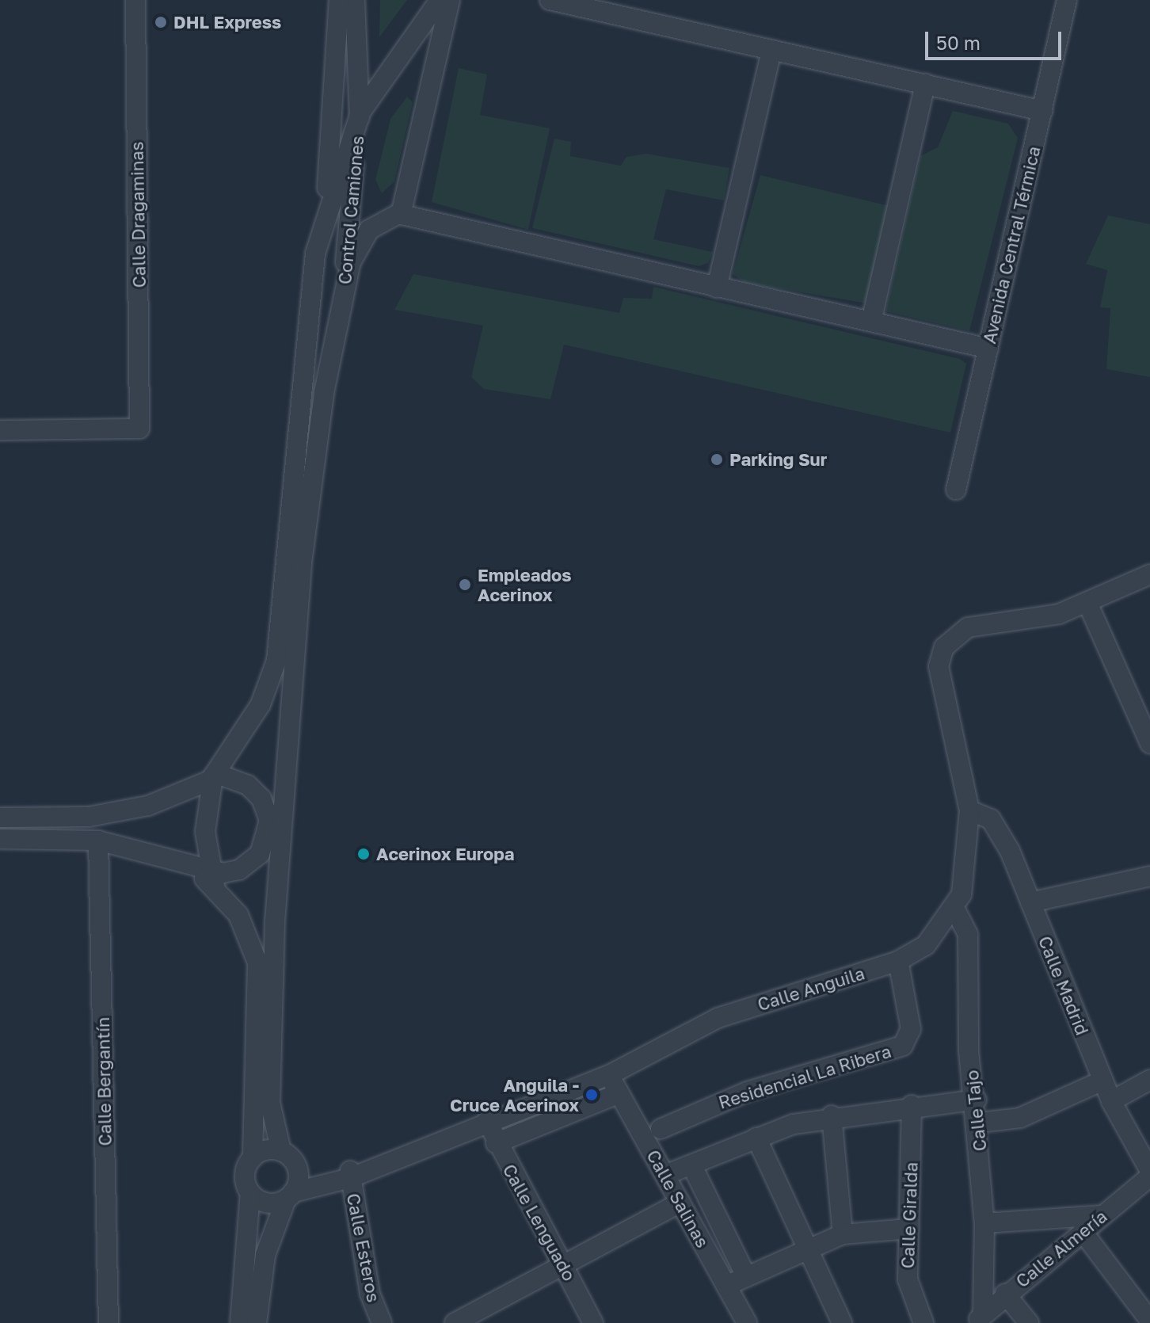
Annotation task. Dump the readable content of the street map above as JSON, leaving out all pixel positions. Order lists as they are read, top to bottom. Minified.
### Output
{"streets":{"street":["Control Camiones","Calle Dragaminas","Avenida Central Térmica","Calle Madrid","Calle Anguila","Residencial La Ribera","Calle Bergantín","Calle Tajo","Calle Salinas","Calle Giralda","Calle Lenguado","Calle Esteros","Calle Almería"]},"crossings":[["Calle Madrid","Calle Anguila"],["Calle Anguila","Residencial La Ribera"],["Calle Anguila","Calle Tajo"],["Calle Anguila","Calle Salinas"],["Calle Anguila","Calle Lenguado"],["Calle Anguila","Calle Esteros"],["Calle Tajo","Calle Almería"]],"places":["DHL Express","Parking Sur","Empleados Acerinox","Acerinox Europa","Anguila - Cruce Acerinox"],"scale_bar":"50 m"}
